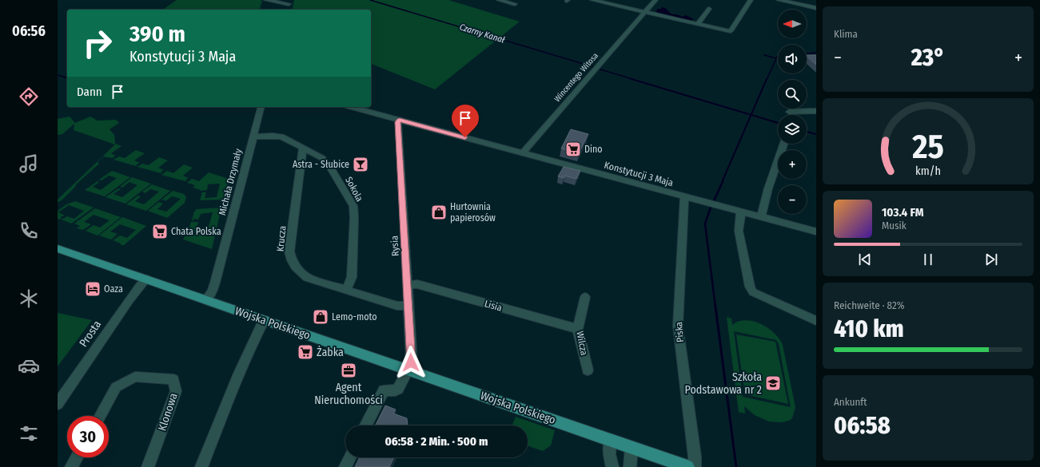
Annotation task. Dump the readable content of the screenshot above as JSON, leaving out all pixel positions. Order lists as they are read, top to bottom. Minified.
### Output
{"streets":{"main road":["Wojska Polskiego"],"street":["Wincentego Witosa","Konstytucji 3 Maja","Michała Drzymały","Sokola","Krucza","Rysia","Lisia","Piska","Prosta","Wilcza","Klonowa"]},"crossings":[["Wincentego Witosa","Konstytucji 3 Maja"],["Konstytucji 3 Maja","Rysia"],["Konstytucji 3 Maja","Piska"],["Michała Drzymały","Sokola"],["Michała Drzymały","Wojska Polskiego"],["Sokola","Krucza"],["Krucza","Rysia"],["Rysia","Lisia"],["Rysia","Wojska Polskiego"],["Lisia","Wilcza"],["Wojska Polskiego","Prosta"]],"water":["Czarny Kanał"],"places":{"supermarket":["Dino","Chata Polska","Żabka"],"bar":["Astra - Słubice"],"shop":["Hurtownia papierosów","Lemo-moto"],"hotel":["Oaza"],"office":["Agent Nieruchomości"],"school or university":["Szkoła Podstawowa nr 2"]},"north":"left","page":{"tabs":"06:56","tile":["Klima",["Reichweite · 82%","410 km"],["Ankunft","06:58"]],"map_buttons":["+","−"],"turn":["390 m","Konstytucji 3 Maja"],"heat":["−","23°","+"],"then":"Dann","song":["103.4 FM","Musik"],"limit":"30","trip":"06:58 · 2 Min. · 500 m","gauge":["25","km/h"]}}
